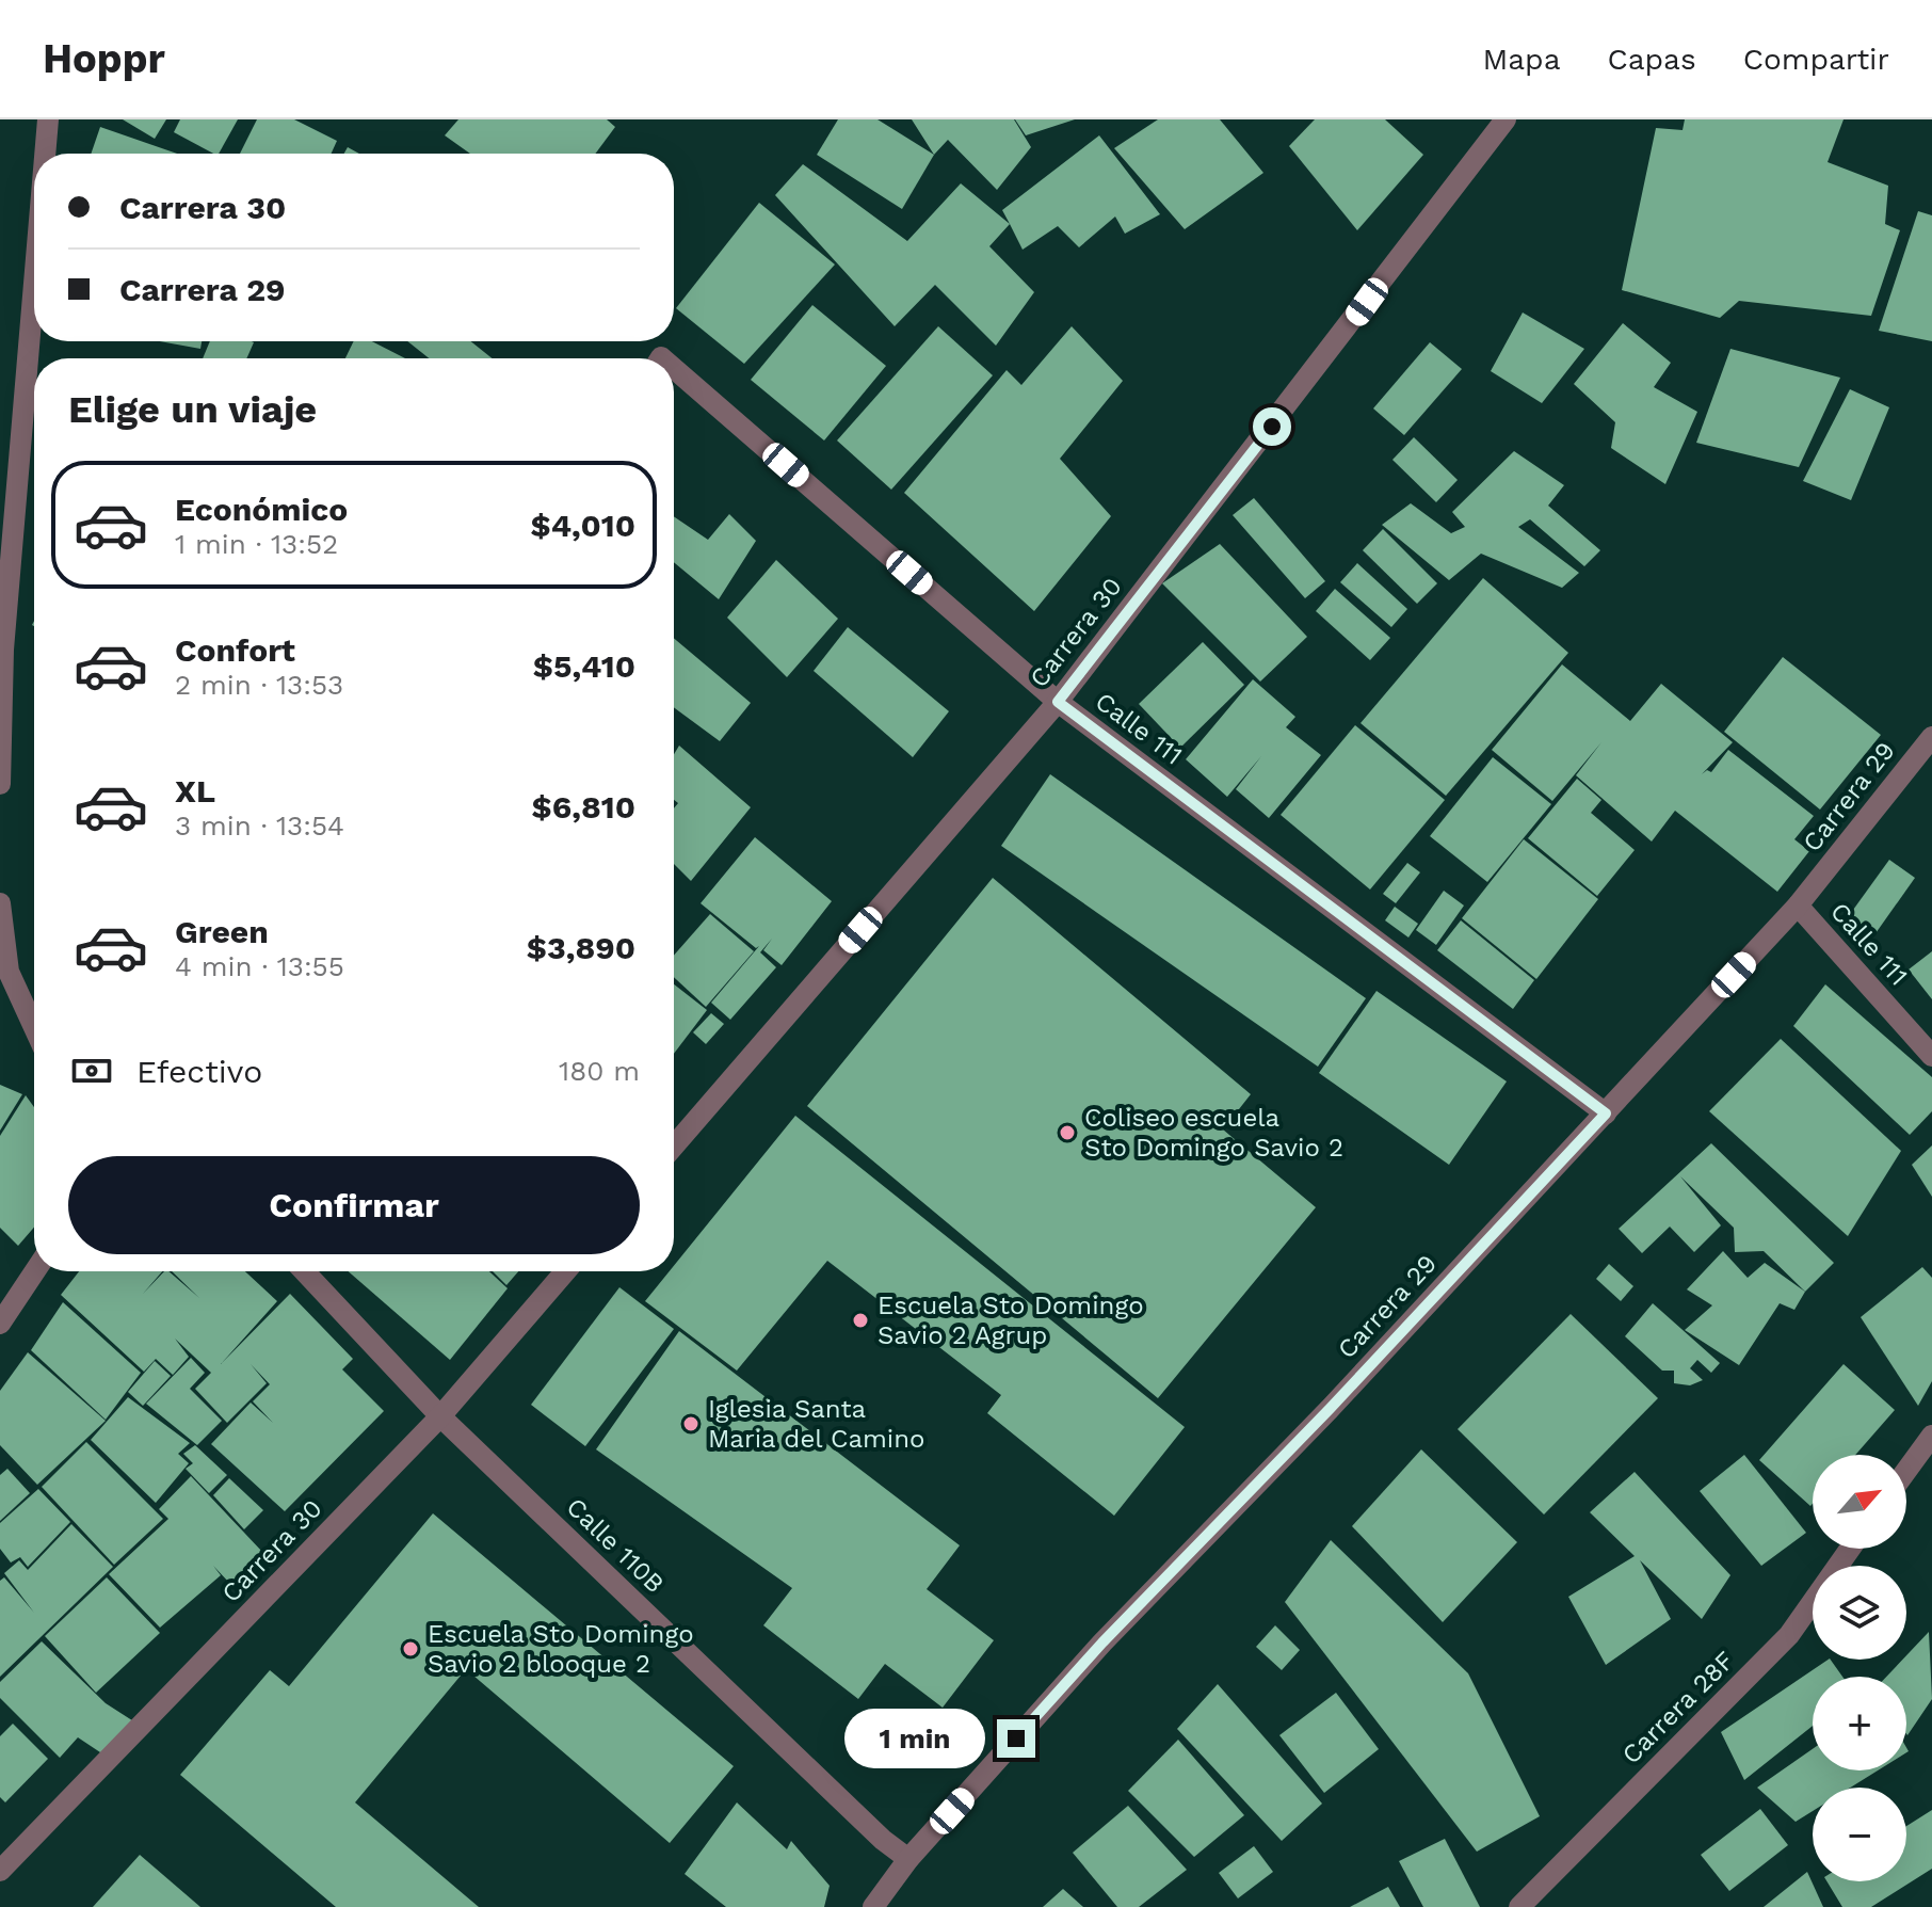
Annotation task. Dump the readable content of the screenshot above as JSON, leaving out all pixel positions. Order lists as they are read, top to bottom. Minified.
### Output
{"streets":{"street":["Carrera 30","Calle 111","Carrera 29","Calle 110B","Carrera 28F"]},"crossings":[["Carrera 30","Calle 111"],["Carrera 30","Calle 110B"],["Calle 111","Carrera 29"],["Carrera 29","Calle 110B"]],"places":["Coliseo escuela Sto Domingo Savio 2","Escuela Sto Domingo Savio 2 Agrup","Iglesia Santa Maria del Camino","Escuela Sto Domingo Savio 2 blooque 2"],"north":"top right","page":{"header":"Hoppr","nav":["Mapa","Capas","Compartir"],"banner":["Carrera 30","Carrera 29"],"heading":"Elige un viaje","list":[{"name":"Económico","note":"1 min · 13:52","value":"$4,010"},{"name":"Confort","note":"2 min · 13:53","value":"$5,410"},{"name":"XL","note":"3 min · 13:54","value":"$6,810"},{"name":"Green","note":"4 min · 13:55","value":"$3,890"}],"pay":["Efectivo","180 m"],"buttons":"Confirmar","map_buttons":["+","−"],"bubble":"1 min"}}
